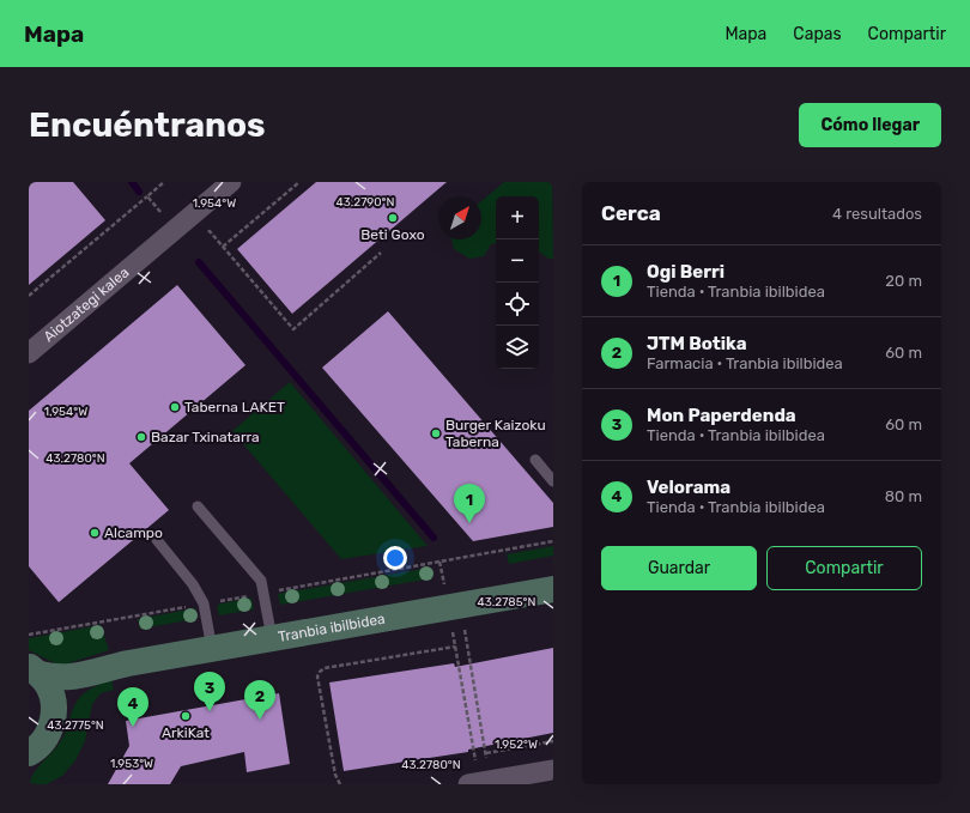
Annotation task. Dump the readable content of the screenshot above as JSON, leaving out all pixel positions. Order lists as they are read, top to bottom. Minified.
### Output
{"streets":{"main road":["Tranbia ibilbidea"],"street":["Aiotzategi kalea"]},"places":["Beti Goxo","Taberna LAKET","Burger Kaizoku Taberna","Bazar Txinatarra","Alcampo","ArkiKat"],"north":"top right","page":{"header":"Mapa","nav":["Mapa","Capas","Compartir"],"buttons":["Cómo llegar",["Guardar","Compartir"]],"title":"Encuéntranos","heading":["Cerca","4 resultados"],"map_buttons":["+","−"],"list":[{"mark":"1","name":"Ogi Berri","note":"Tienda · Tranbia ibilbidea","value":"20 m"},{"mark":"2","name":"JTM Botika","note":"Farmacia · Tranbia ibilbidea","value":"60 m"},{"mark":"3","name":"Mon Paperdenda","note":"Tienda · Tranbia ibilbidea","value":"60 m"},{"mark":"4","name":"Velorama","note":"Tienda · Tranbia ibilbidea","value":"80 m"}],"pins":["1","3","2","4"]},"coordinates":["43.2790°N","1.954°W","43.2780°N","43.2785°N","43.2775°N","1.952°W","1.953°W"]}
